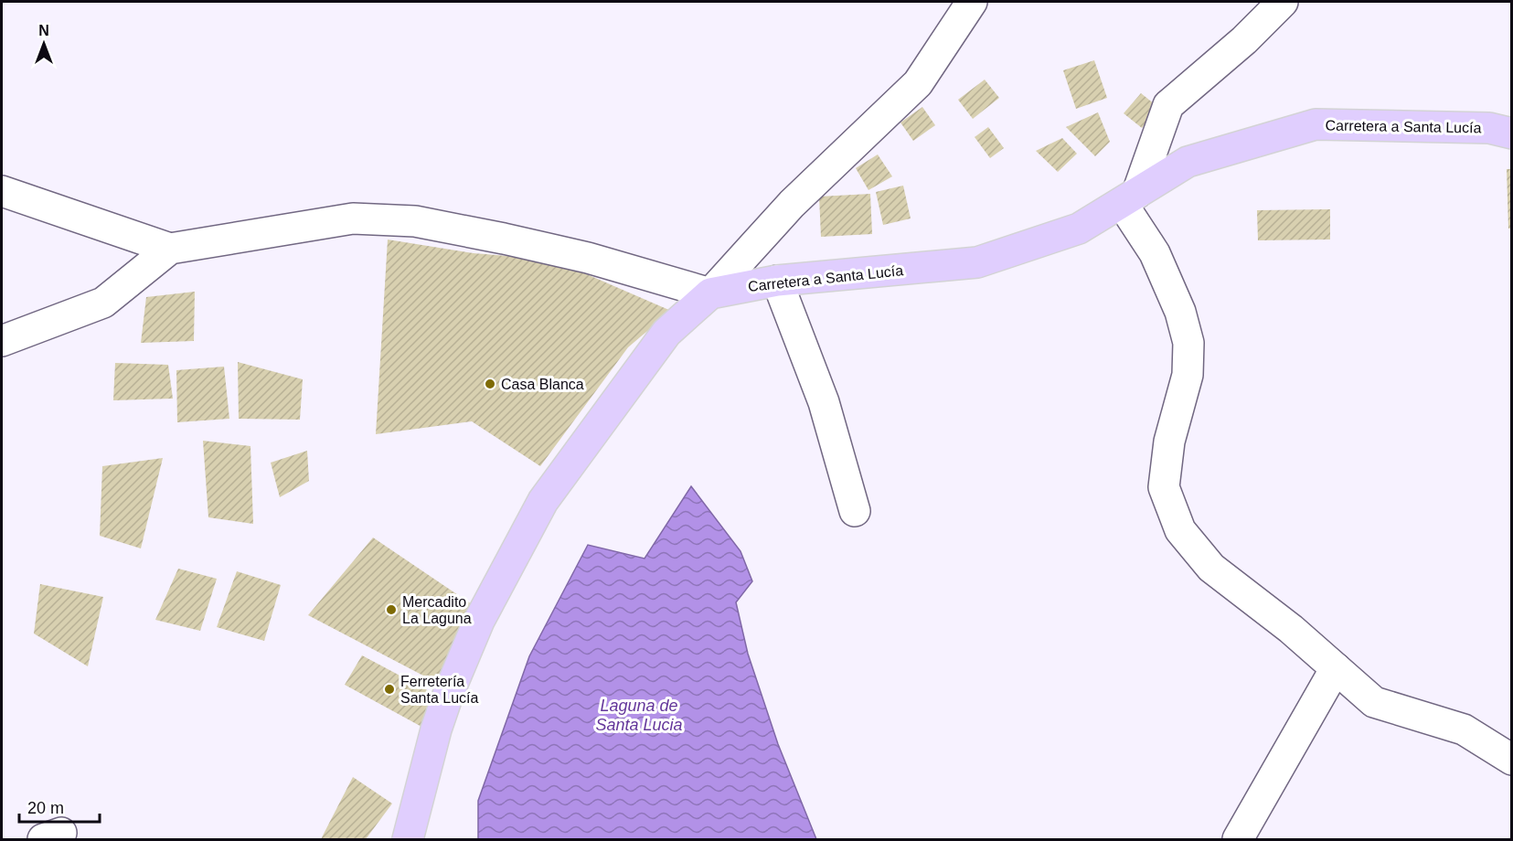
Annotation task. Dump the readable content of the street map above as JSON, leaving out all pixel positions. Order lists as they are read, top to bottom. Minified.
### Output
{"streets":{"main road":["Carretera a Santa Lucía"]},"water":["Laguna de Santa Lucia"],"places":["Casa Blanca","Mercadito La Laguna","Ferretería Santa Lucía"],"scale_bar":"20 m","north":"top"}
